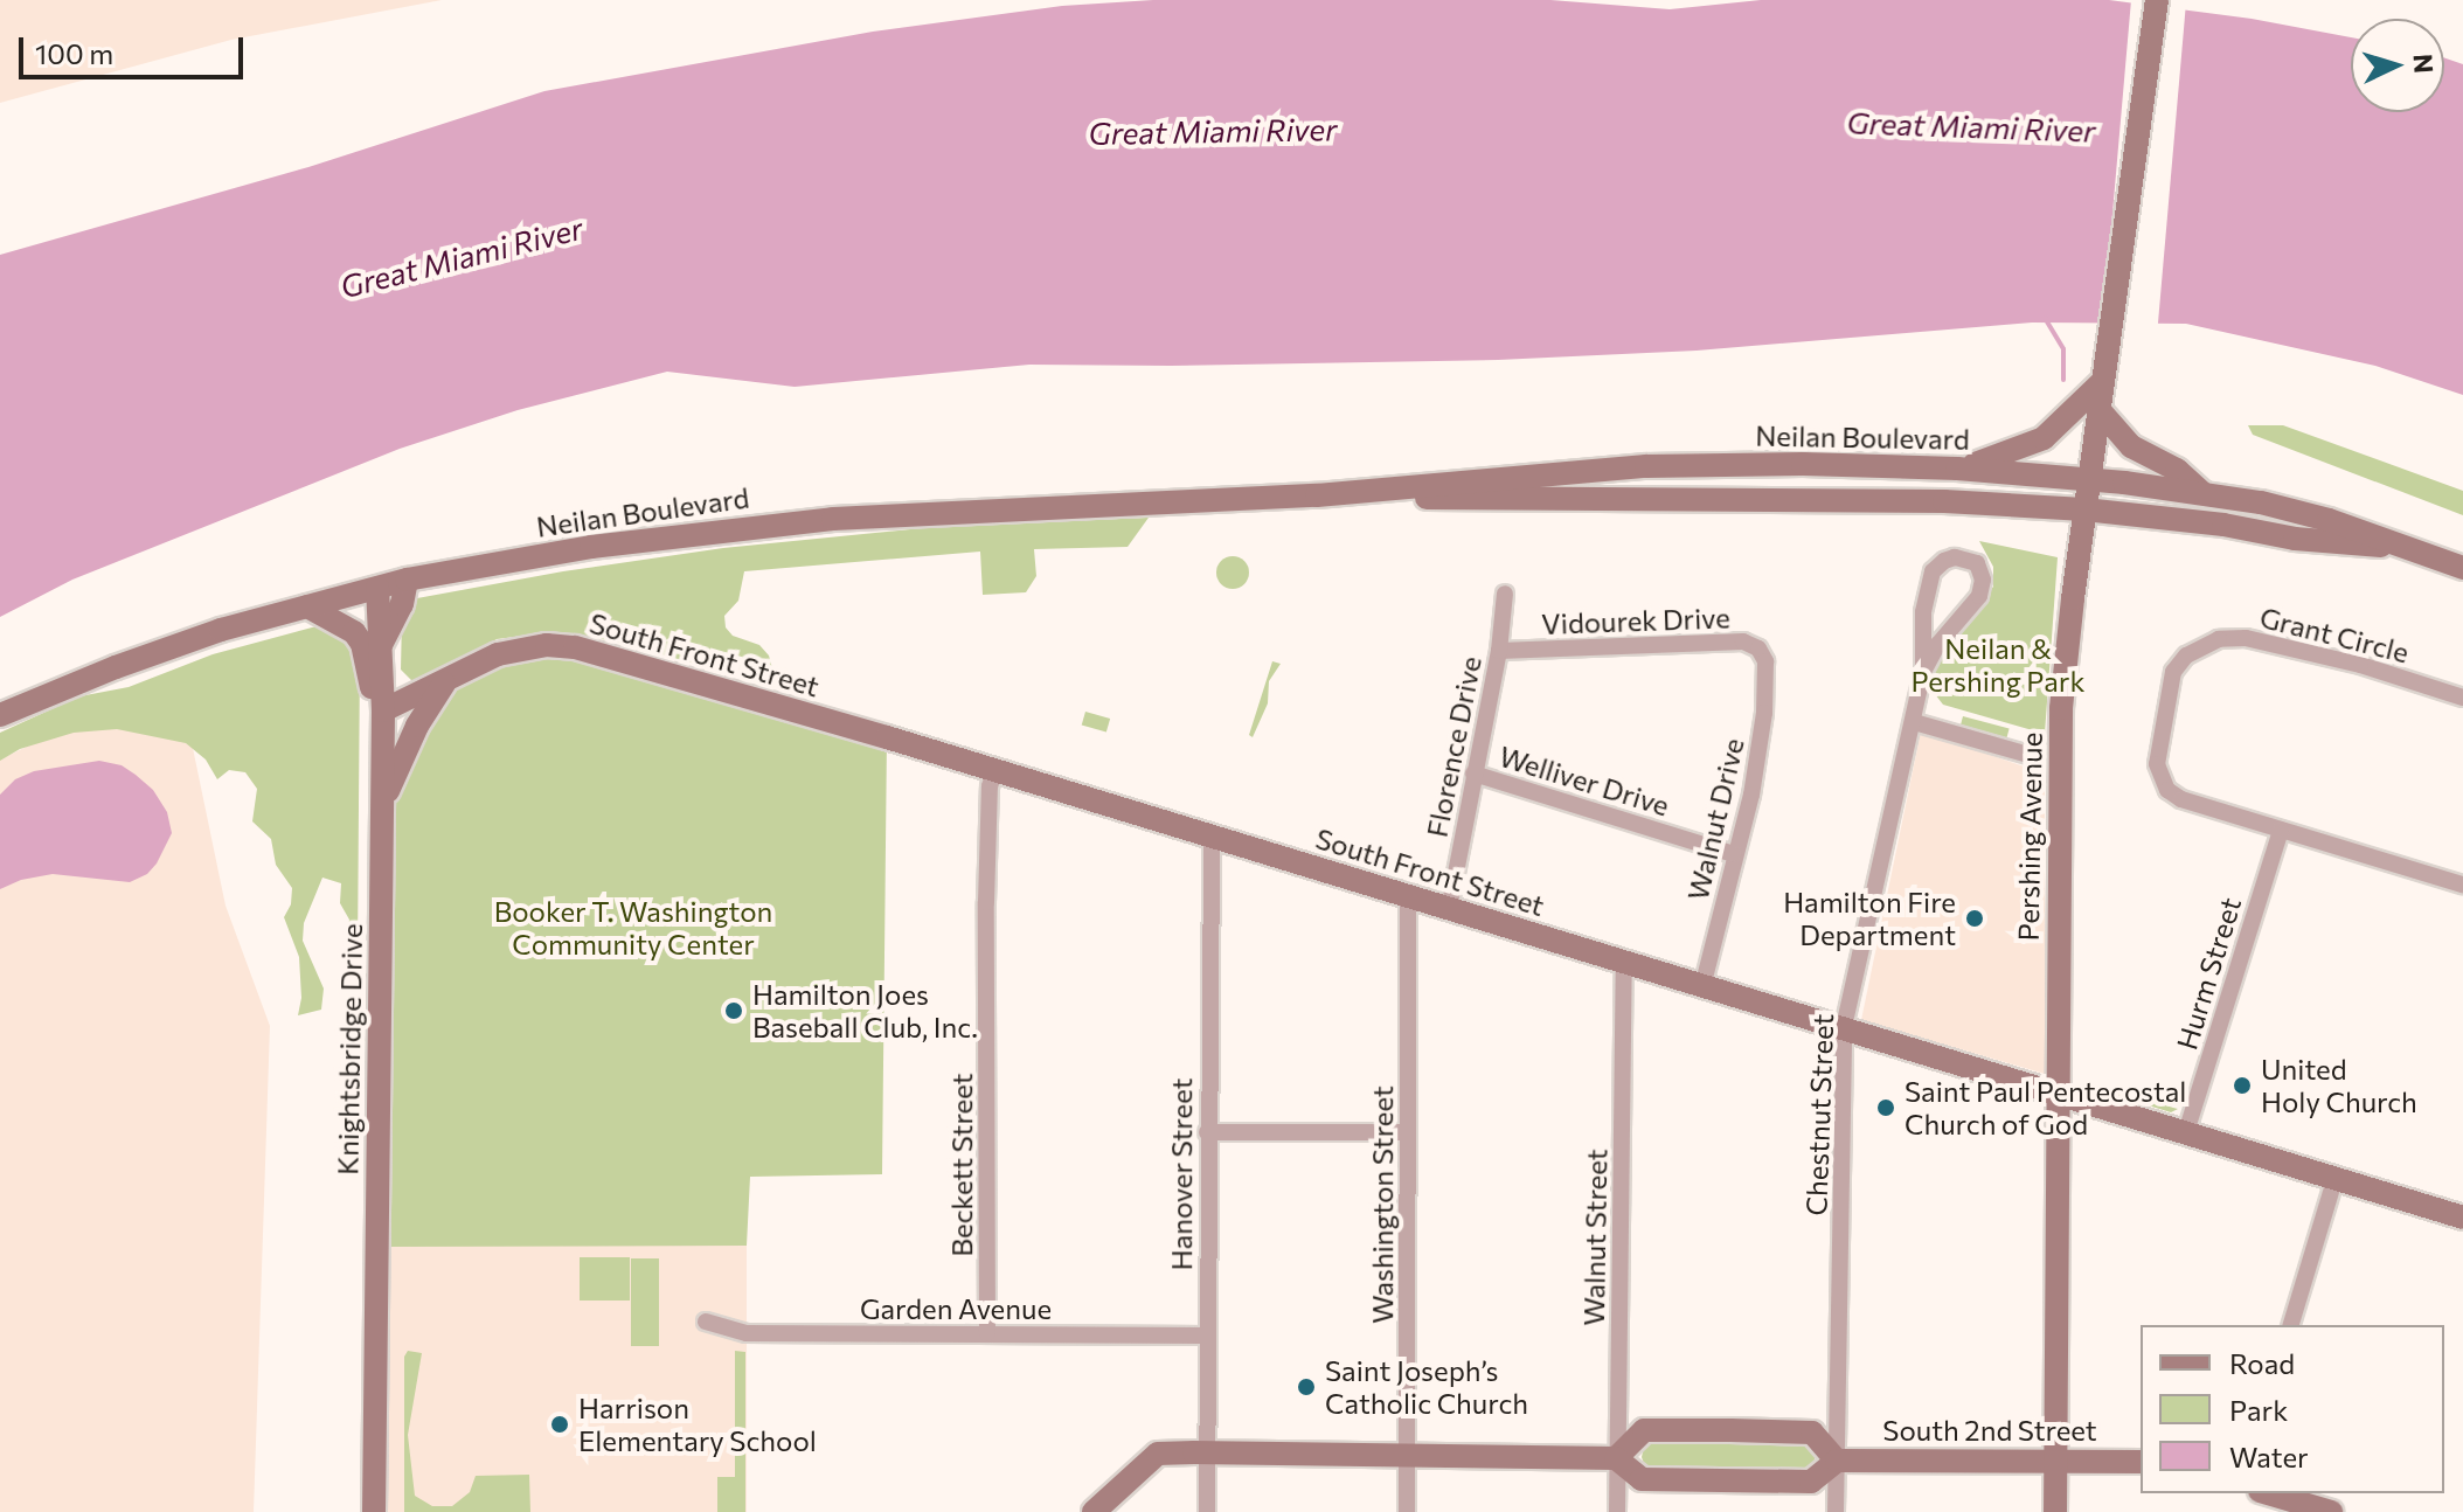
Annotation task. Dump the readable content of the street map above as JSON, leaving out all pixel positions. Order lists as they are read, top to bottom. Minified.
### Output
{"streets":{"street":["Neilan Boulevard","Vidourek Drive","Grant Circle","South Front Street","Florence Drive","Welliver Drive","Walnut Drive","Pershing Avenue","Hurm Street","Knightsbridge Drive","Chestnut Street","Beckett Street","Hanover Street","Washington Street","Walnut Street","Garden Avenue","South 2nd Street"]},"crossings":[["Neilan Boulevard","Pershing Avenue"],["Neilan Boulevard","Knightsbridge Drive"],["Vidourek Drive","Florence Drive"],["Vidourek Drive","Walnut Drive"],["Grant Circle","Hurm Street"],["South Front Street","Florence Drive"],["South Front Street","Walnut Drive"],["South Front Street","Pershing Avenue"],["South Front Street","Hurm Street"],["South Front Street","Knightsbridge Drive"],["South Front Street","Chestnut Street"],["South Front Street","Beckett Street"],["South Front Street","Hanover Street"],["South Front Street","Washington Street"],["South Front Street","Walnut Street"],["Florence Drive","Welliver Drive"],["Welliver Drive","Walnut Drive"],["Pershing Avenue","South 2nd Street"],["Chestnut Street","South 2nd Street"],["Beckett Street","Garden Avenue"],["Hanover Street","Garden Avenue"],["Hanover Street","South 2nd Street"],["Washington Street","South 2nd Street"],["Walnut Street","South 2nd Street"]],"water":["Great Miami River"],"parks":["Neilan & Pershing Park","Booker T. Washington Community Center"],"places":["Hamilton Fire Department","Hamilton Joes Baseball Club, Inc.","United Holy Church","Saint Paul Pentecostal Church of God","Saint Joseph’s Catholic Church","Harrison Elementary School"],"legend":["Road","Park","Water"],"scale_bar":"100 m","north":"right"}
